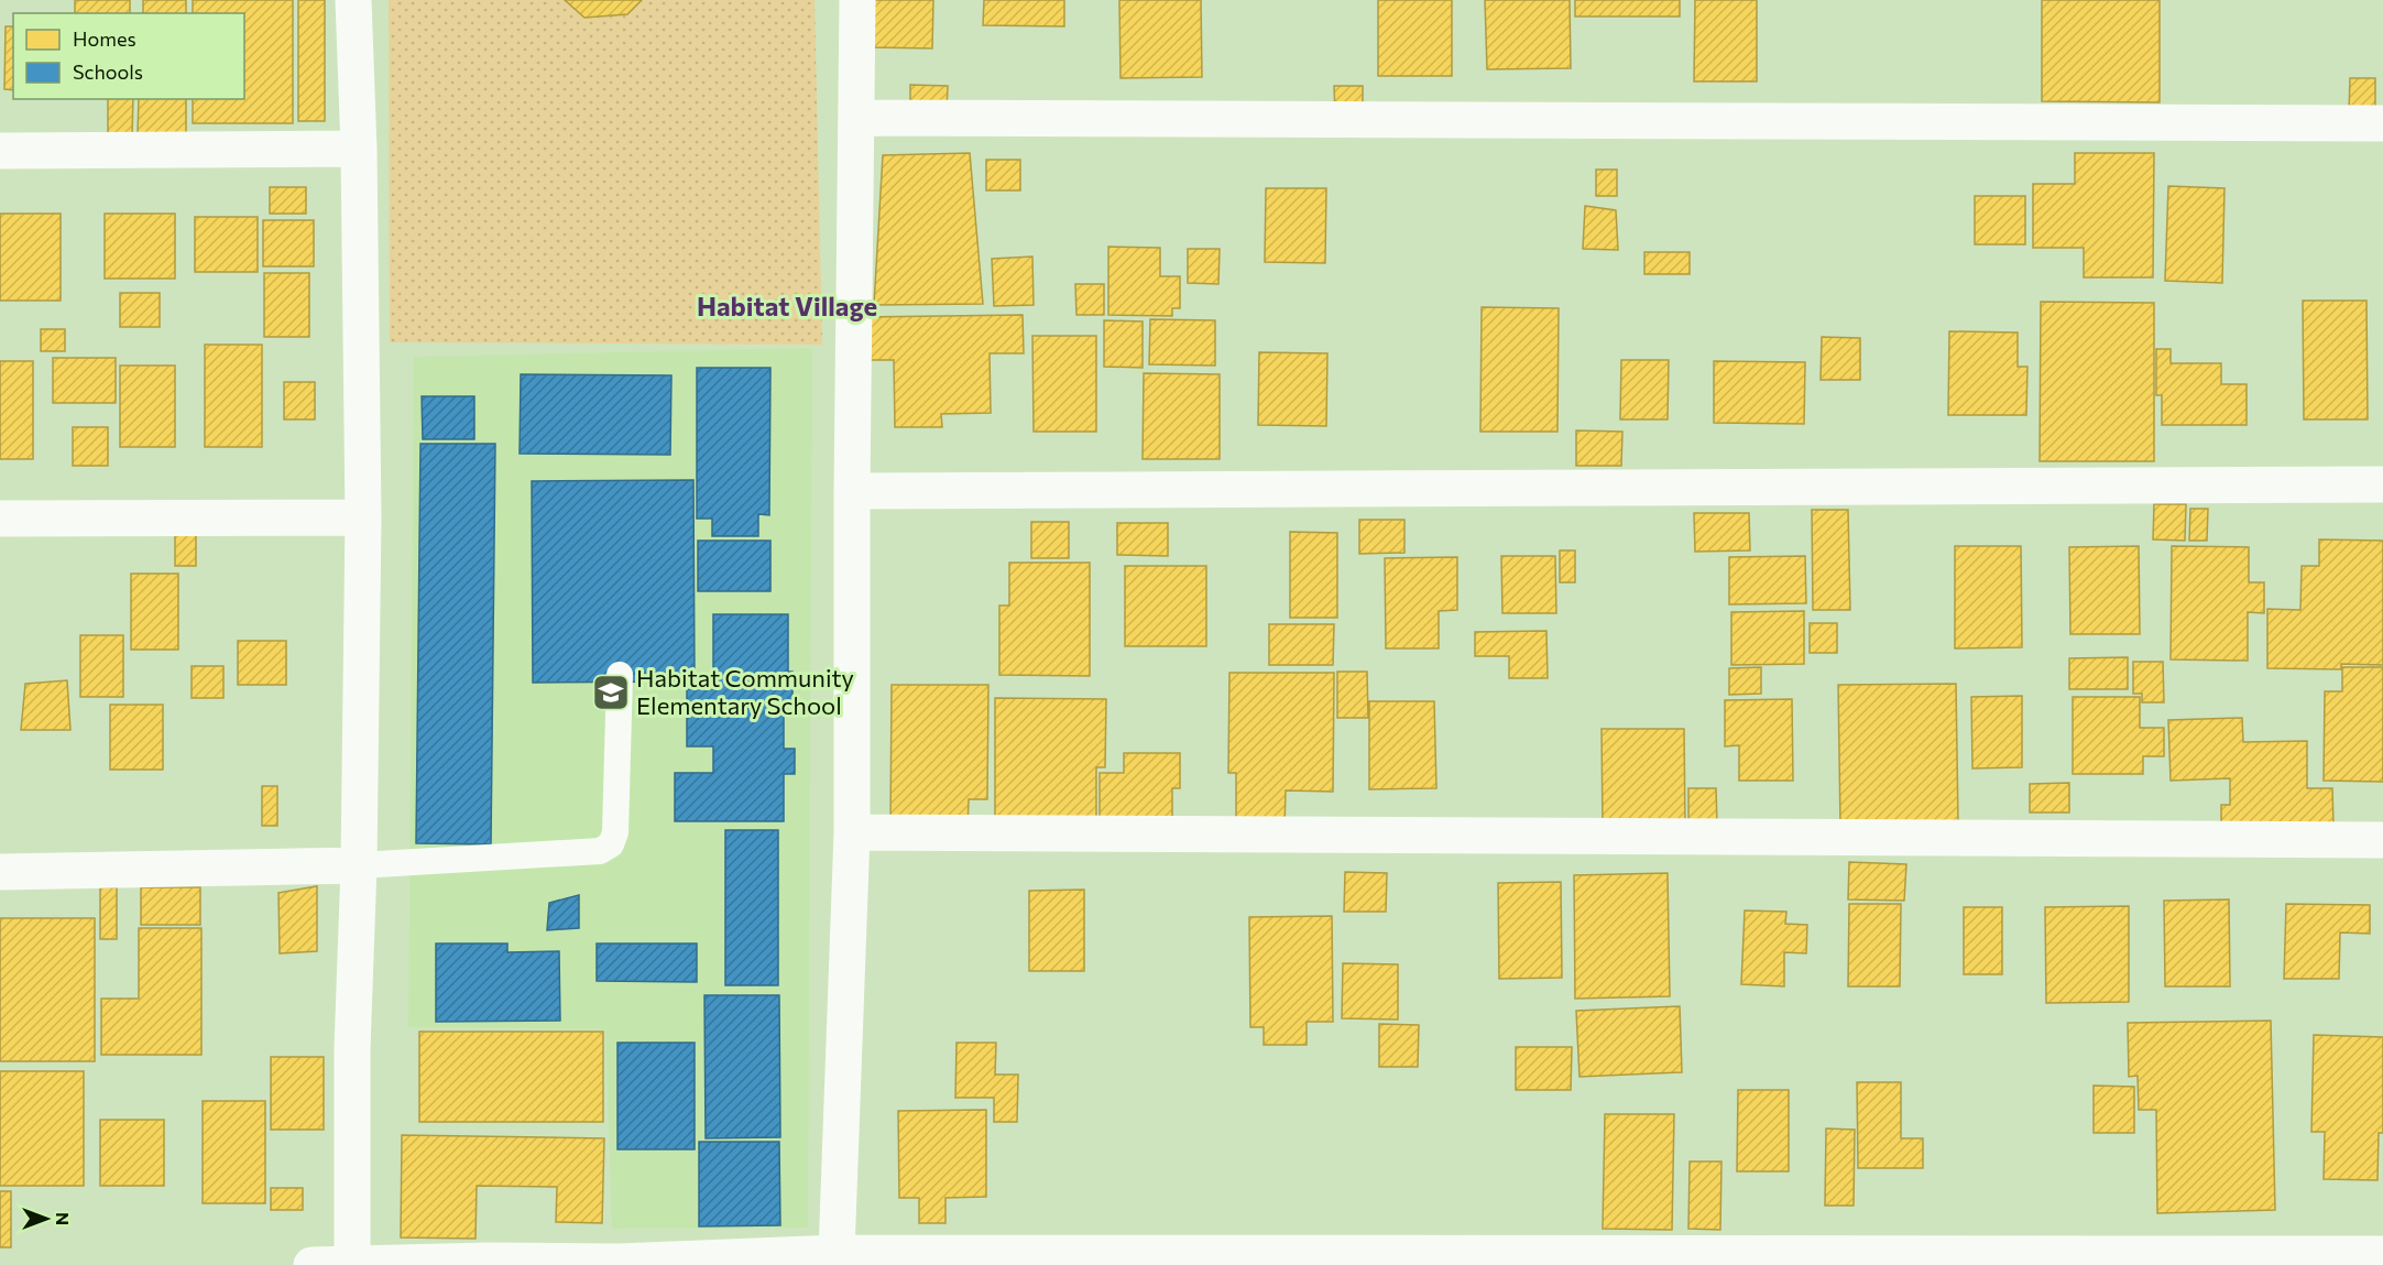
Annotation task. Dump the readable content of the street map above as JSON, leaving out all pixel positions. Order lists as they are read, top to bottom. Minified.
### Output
{"districts":["Habitat Village"],"places":{"school or university":["Habitat Community Elementary School"]},"legend":["Homes","Schools"],"north":"right"}
